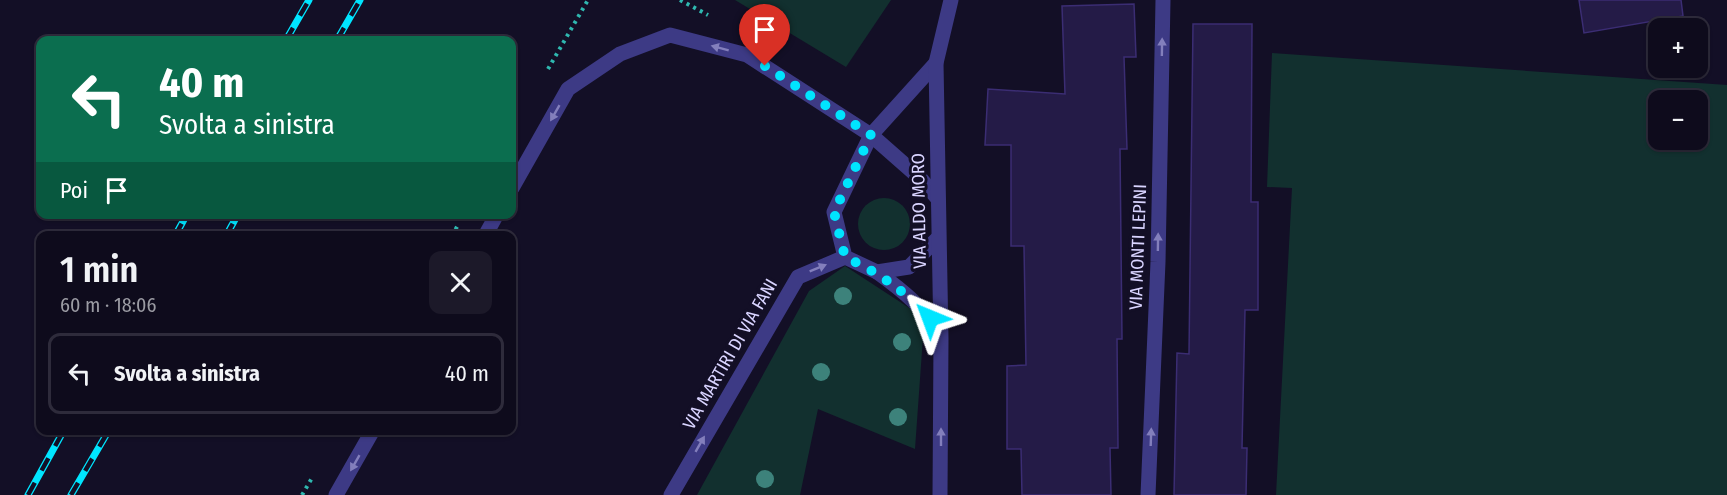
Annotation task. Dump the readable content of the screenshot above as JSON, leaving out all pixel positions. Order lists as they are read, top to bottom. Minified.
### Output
{"streets":{"street":["VIA ALDO MORO","VIA MONTI LEPINI","VIA MARTIRI DI VIA FANI"]},"crossings":[["VIA ALDO MORO","VIA MARTIRI DI VIA FANI"]],"one_way":["VIA MONTI LEPINI","VIA MARTIRI DI VIA FANI"],"page":{"map_buttons":["+","−"],"turn":["40 m","Svolta a sinistra"],"then":"Poi","heading":["1 min","60 m · 18:06"],"list":[{"name":"Svolta a sinistra","value":"40 m"}]}}
